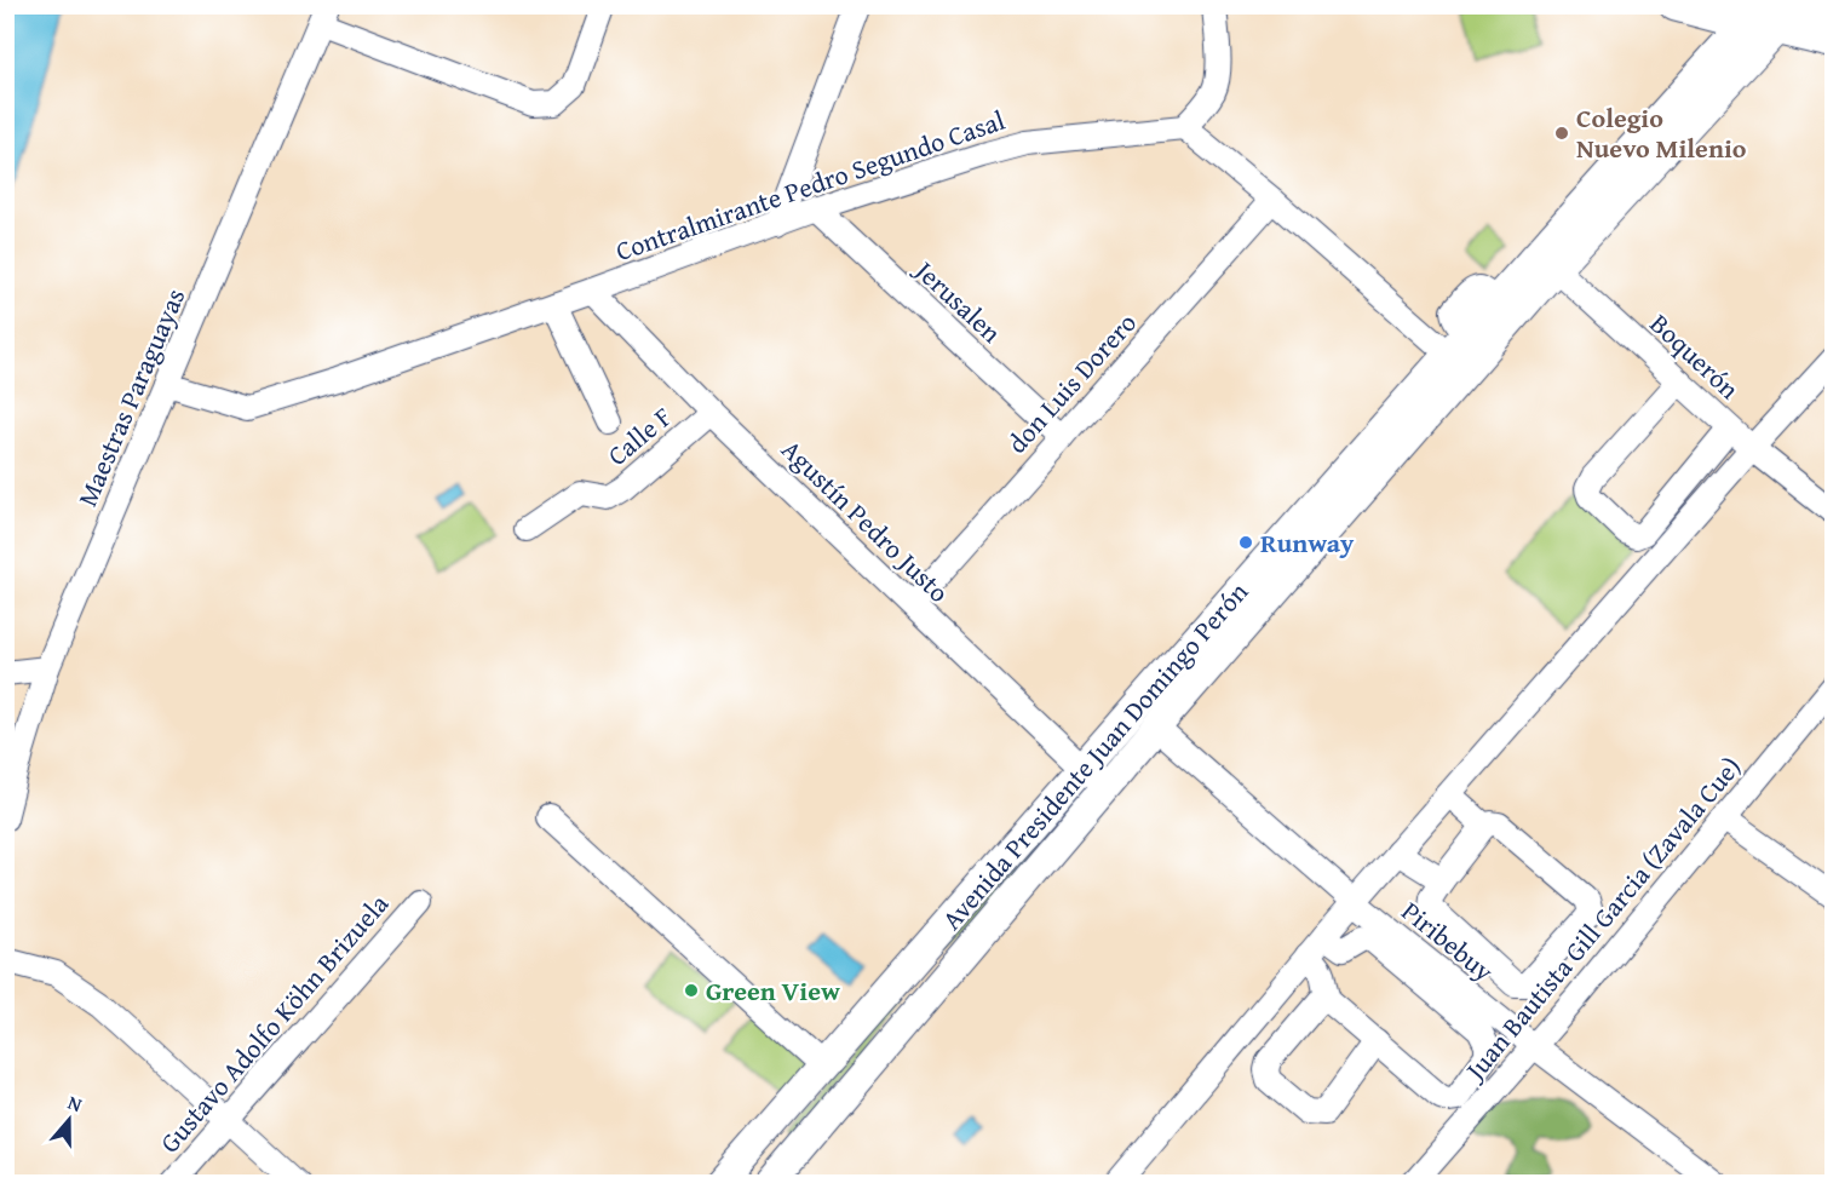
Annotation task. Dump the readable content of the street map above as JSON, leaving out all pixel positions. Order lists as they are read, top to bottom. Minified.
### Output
{"streets":{"main road":["Avenida Presidente Juan Domingo Perón"],"street":["Contralmirante Pedro Segundo Casal","Jerusalen","Boquerón","don Luis Dorero","Maestras Paraguayas","Calle F","Agustín Pedro Justo","Juan Bautista Gill Garcia (Zavala Cue)","Piribebuy","Gustavo Adolfo Köhn Brizuela"]},"crossings":[["Contralmirante Pedro Segundo Casal","Jerusalen"],["Contralmirante Pedro Segundo Casal","Maestras Paraguayas"],["Contralmirante Pedro Segundo Casal","Agustín Pedro Justo"],["Jerusalen","don Luis Dorero"],["Boquerón","Avenida Presidente Juan Domingo Perón"],["don Luis Dorero","Agustín Pedro Justo"],["Calle F","Agustín Pedro Justo"],["Agustín Pedro Justo","Avenida Presidente Juan Domingo Perón"],["Avenida Presidente Juan Domingo Perón","Piribebuy"],["Juan Bautista Gill Garcia (Zavala Cue)","Piribebuy"]],"places":["Colegio Nuevo Milenio","Runway","Green View"],"north":"top"}
